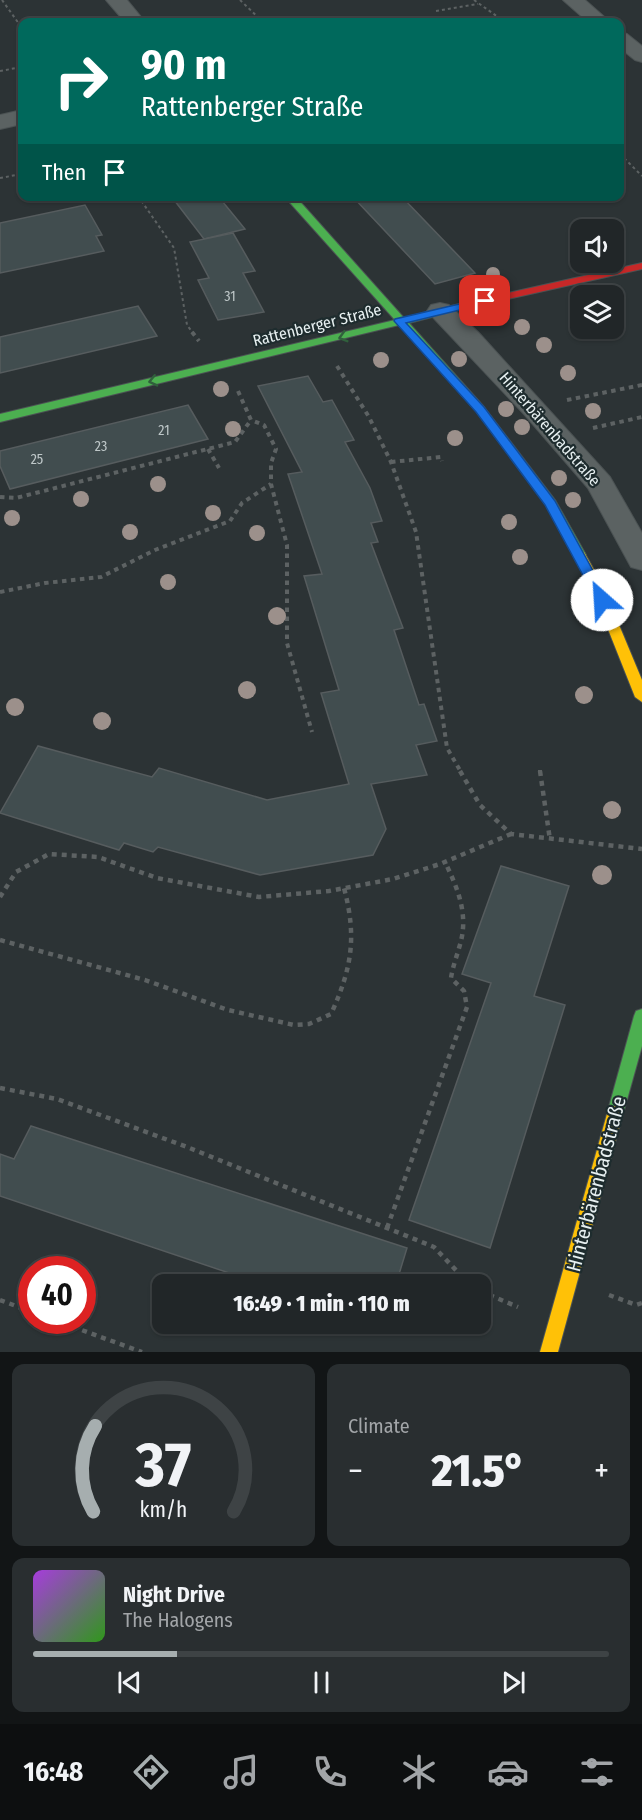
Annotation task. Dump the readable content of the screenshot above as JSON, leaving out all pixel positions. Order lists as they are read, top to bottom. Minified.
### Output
{"streets":{"street":["Rattenberger Straße","Hinterbärenbadstraße"]},"crossings":[["Rattenberger Straße","Hinterbärenbadstraße"]],"one_way":["Rattenberger Straße"],"house_numbers":["31","21","23","25"],"page":{"turn":["90 m","Rattenberger Straße"],"then":"Then","limit":"40","trip":"16:49 · 1 min · 110 m","tile":"Climate","heat":["−","21.5°","+"],"song":["Night Drive","The Halogens"],"tabs":"16:48","gauge":["37","km/h"]}}
